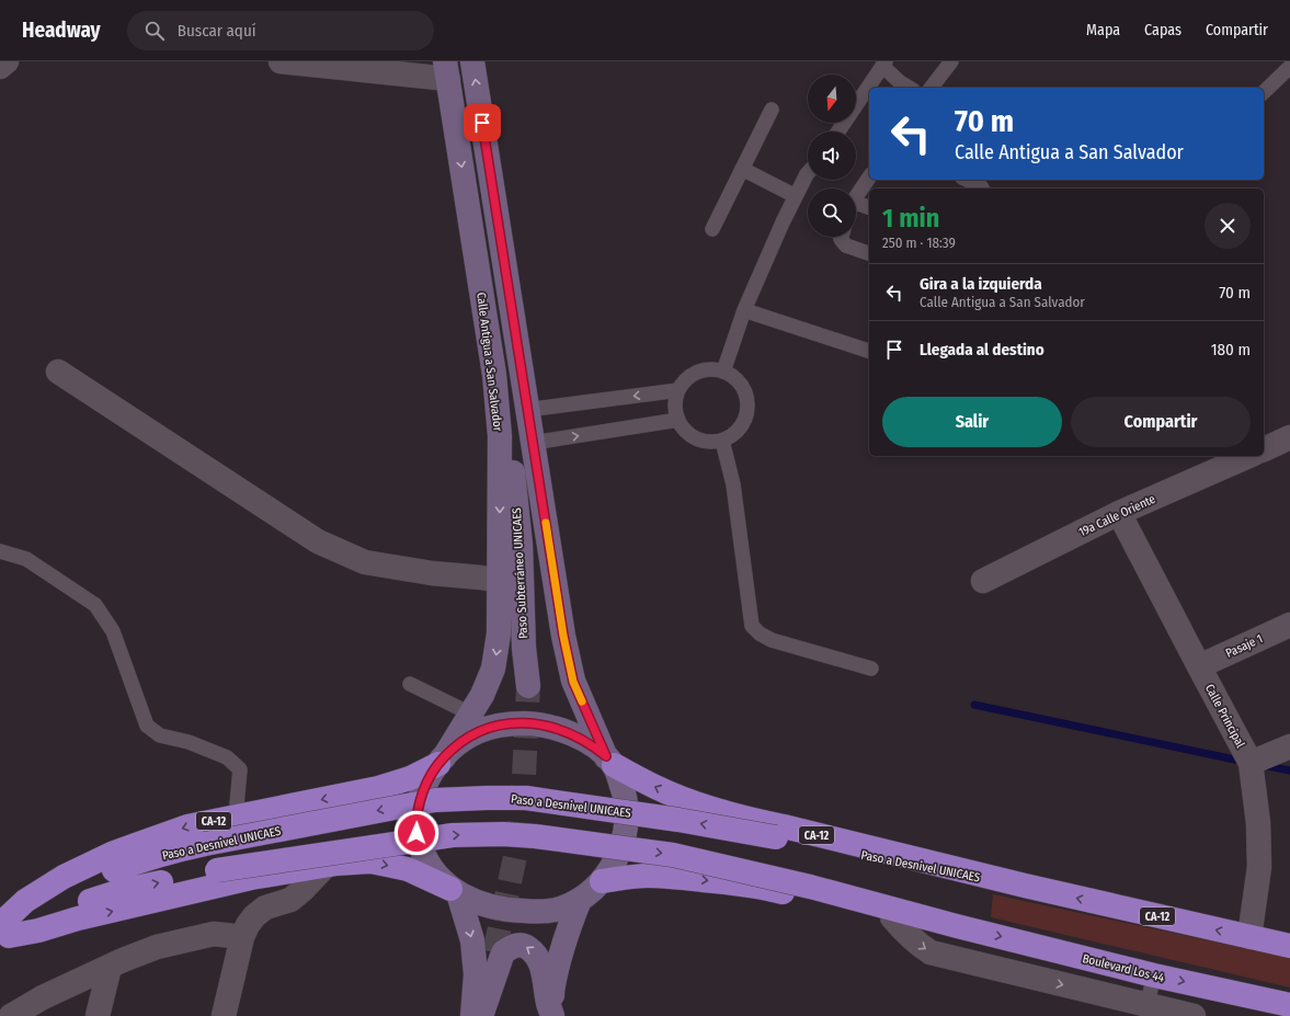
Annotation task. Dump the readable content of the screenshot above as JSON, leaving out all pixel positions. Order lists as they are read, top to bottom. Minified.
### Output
{"streets":{"highway":["Paso a Desnivel UNICAES","CA-12","Boulevard Los 44"],"main road":["Calle Antigua a San Salvador","Paso Subterráneo UNICAES"],"street":["19a Calle Oriente","Pasaje 1","Calle Principal"]},"crossings":[["Calle Antigua a San Salvador","Paso Subterráneo UNICAES"],["Calle Antigua a San Salvador","CA-12"],["19a Calle Oriente","Calle Principal"],["Pasaje 1","Calle Principal"],["Calle Principal","CA-12"],["Paso a Desnivel UNICAES","CA-12"]],"north":"bottom","page":{"header":"Headway","search":"Buscar aquí","nav":["Mapa","Capas","Compartir"],"turn":["70 m","Calle Antigua a San Salvador"],"heading":["1 min","250 m · 18:39"],"list":[{"name":"Gira a la izquierda","note":"Calle Antigua a San Salvador","value":"70 m"},{"name":"Llegada al destino","value":"180 m"}],"buttons":["Salir","Compartir"]}}
